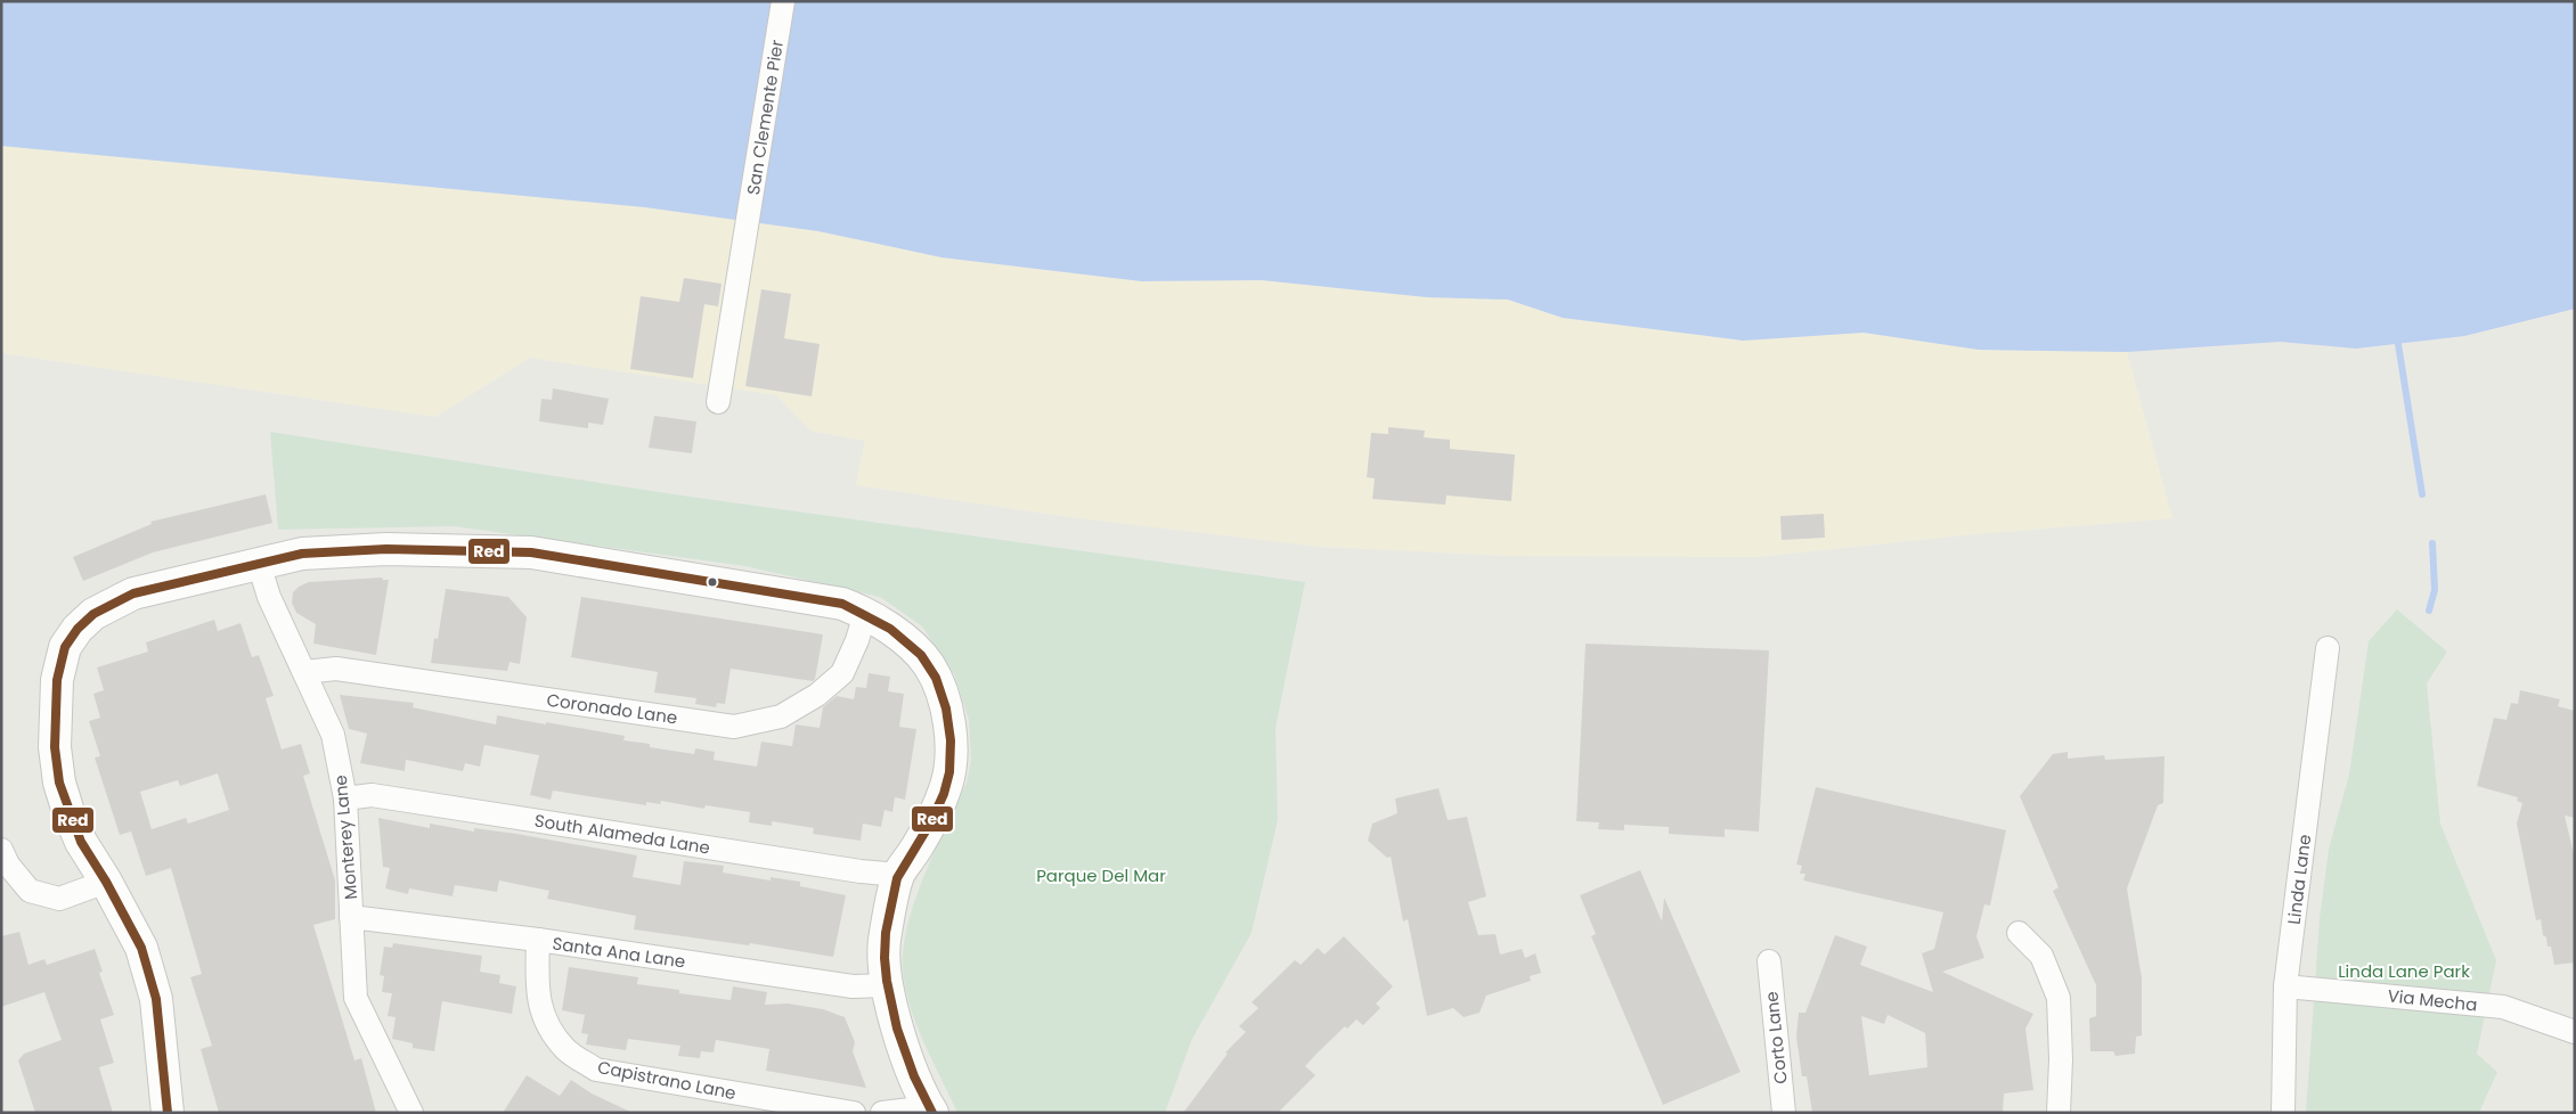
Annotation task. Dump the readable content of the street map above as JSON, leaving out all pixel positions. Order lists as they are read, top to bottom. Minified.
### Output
{"streets":{"street":["San Clemente Pier","Coronado Lane","South Alameda Lane","Monterey Lane","Linda Lane","Santa Ana Lane","Via Mecha","Corto Lane","Capistrano Lane"]},"crossings":[["Coronado Lane","Monterey Lane"],["South Alameda Lane","Monterey Lane"],["Monterey Lane","Santa Ana Lane"],["Linda Lane","Via Mecha"],["Santa Ana Lane","Capistrano Lane"]],"parks":["Parque Del Mar","Linda Lane Park"],"lines":["transit line Red"]}
